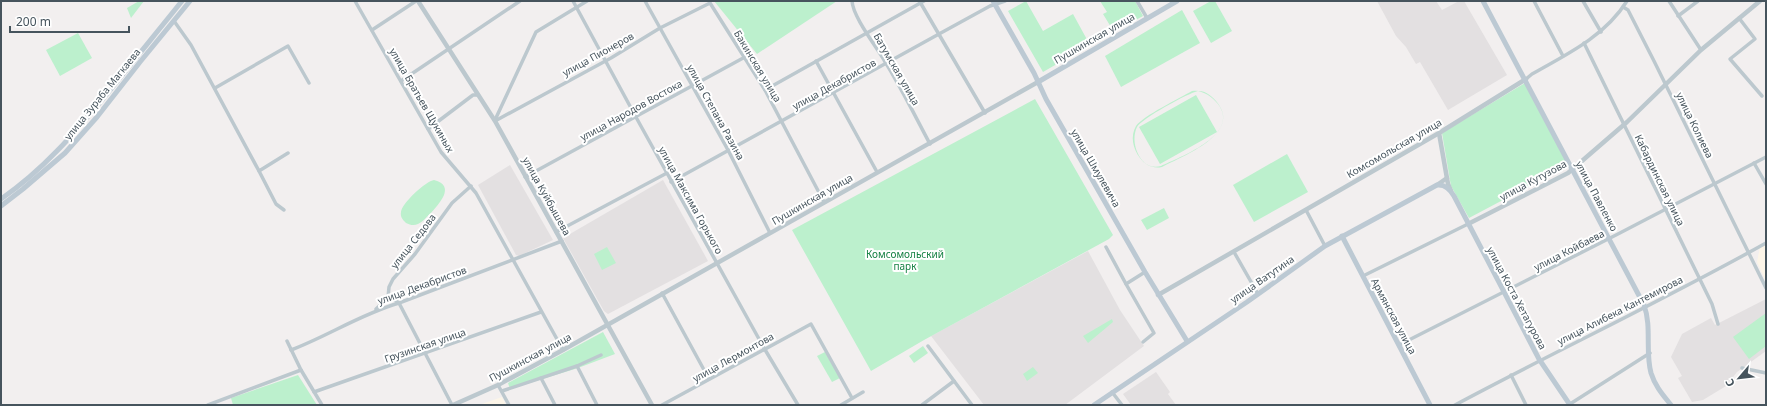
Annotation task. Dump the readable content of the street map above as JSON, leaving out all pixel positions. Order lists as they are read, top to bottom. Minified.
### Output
{"streets":{"main road":["Пушкинская улица","улица Зураба Магкаева","улица Шмулевича","улица Павленко","улица Ватутина","улица Коста Хетагурова","Армянская улица"],"street":["улица Пионеров","Бакинская улица","Батумская улица","улица Декабристов","улица Братьев Щукиных","улица Народов Востока","улица Степана Разина","улица Колиева","Комсомольская улица","улица Кутузова","Кабардинская улица","улица Куйбышева","улица Максима Горького","улица Седова","улица Койбаева","улица Алибека Кантемирова","Грузинская улица","улица Лермонтова"]},"crossings":[["Пушкинская улица","Бакинская улица"],["Пушкинская улица","Батумская улица"],["Пушкинская улица","улица Братьев Щукиных"],["Пушкинская улица","улица Степана Разина"],["Пушкинская улица","улица Шмулевича"],["Пушкинская улица","улица Куйбышева"],["Пушкинская улица","улица Максима Горького"],["улица Пионеров","Бакинская улица"],["улица Пионеров","улица Степана Разина"],["улица Пионеров","улица Куйбышева"],["улица Пионеров","улица Максима Горького"],["Бакинская улица","улица Декабристов"],["Бакинская улица","улица Народов Востока"],["Батумская улица","улица Декабристов"],["улица Декабристов","улица Братьев Щукиных"],["улица Декабристов","улица Степана Разина"],["улица Декабристов","улица Шмулевича"],["улица Декабристов","улица Куйбышева"],["улица Декабристов","улица Максима Горького"],["улица Братьев Щукиных","улица Седова"],["улица Братьев Щукиных","Грузинская улица"],["улица Народов Востока","улица Степана Разина"],["улица Народов Востока","улица Куйбышева"],["улица Народов Востока","улица Максима Горького"],["улица Колиева","Комсомольская улица"],["улица Колиева","улица Кутузова"],["улица Колиева","улица Койбаева"],["улица Колиева","улица Алибека Кантемирова"],["Комсомольская улица","улица Шмулевича"],["Комсомольская улица","Кабардинская улица"],["Комсомольская улица","улица Павленко"],["Комсомольская улица","улица Коста Хетагурова"],["улица Шмулевича","улица Ватутина"],["улица Кутузова","Кабардинская улица"],["улица Кутузова","улица Павленко"],["улица Кутузова","улица Коста Хетагурова"],["улица Кутузова","Армянская улица"],["Кабардинская улица","улица Койбаева"],["Кабардинская улица","улица Алибека Кантемирова"],["улица Павленко","улица Койбаева"],["улица Павленко","улица Алибека Кантемирова"],["улица Максима Горького","улица Лермонтова"],["улица Койбаева","улица Коста Хетагурова"],["улица Койбаева","Армянская улица"],["улица Ватутина","улица Коста Хетагурова"],["улица Ватутина","Армянская улица"],["улица Коста Хетагурова","улица Алибека Кантемирова"]],"parks":["Комсомольский парк"],"scale_bar":"200 m","north":"bottom left"}
